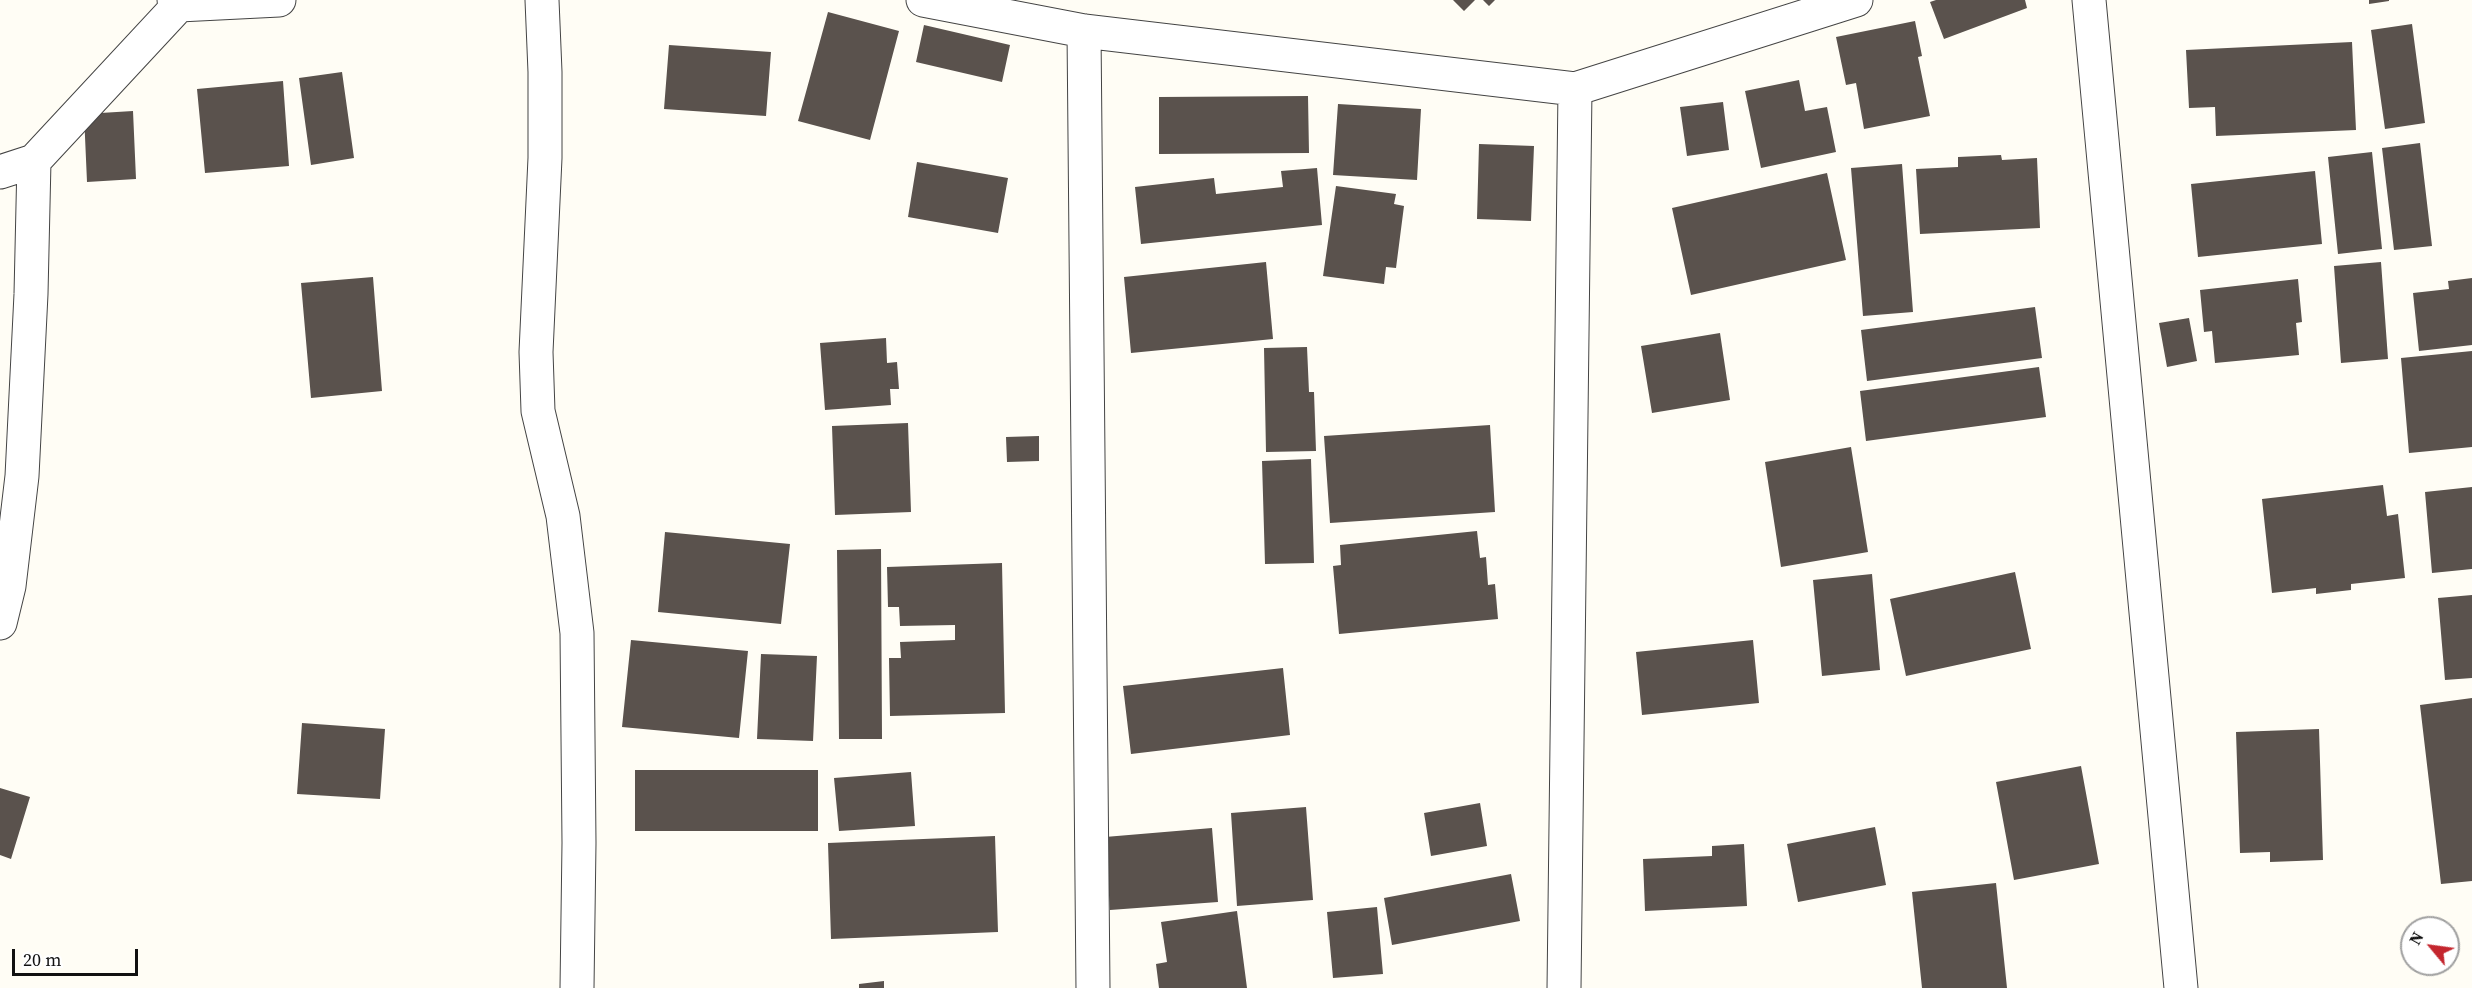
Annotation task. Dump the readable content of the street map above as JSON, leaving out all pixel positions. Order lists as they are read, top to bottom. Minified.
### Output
{"scale_bar":"20 m","north":"top left"}
